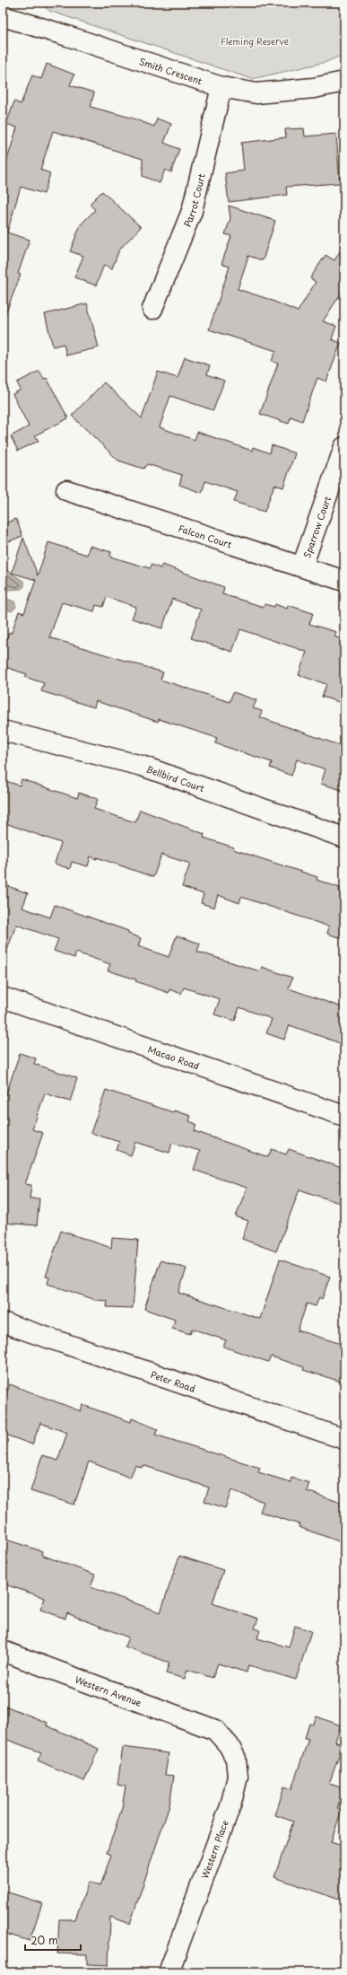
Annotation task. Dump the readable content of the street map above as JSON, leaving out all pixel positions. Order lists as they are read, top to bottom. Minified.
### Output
{"streets":{"street":["Smith Crescent","Parrot Court","Sparrow Court","Falcon Court","Bellbird Court","Macao Road","Peter Road","Western Avenue","Western Place"]},"crossings":[["Smith Crescent","Parrot Court"],["Sparrow Court","Falcon Court"],["Western Avenue","Western Place"]],"parks":["Fleming Reserve"],"scale_bar":"20 m"}
